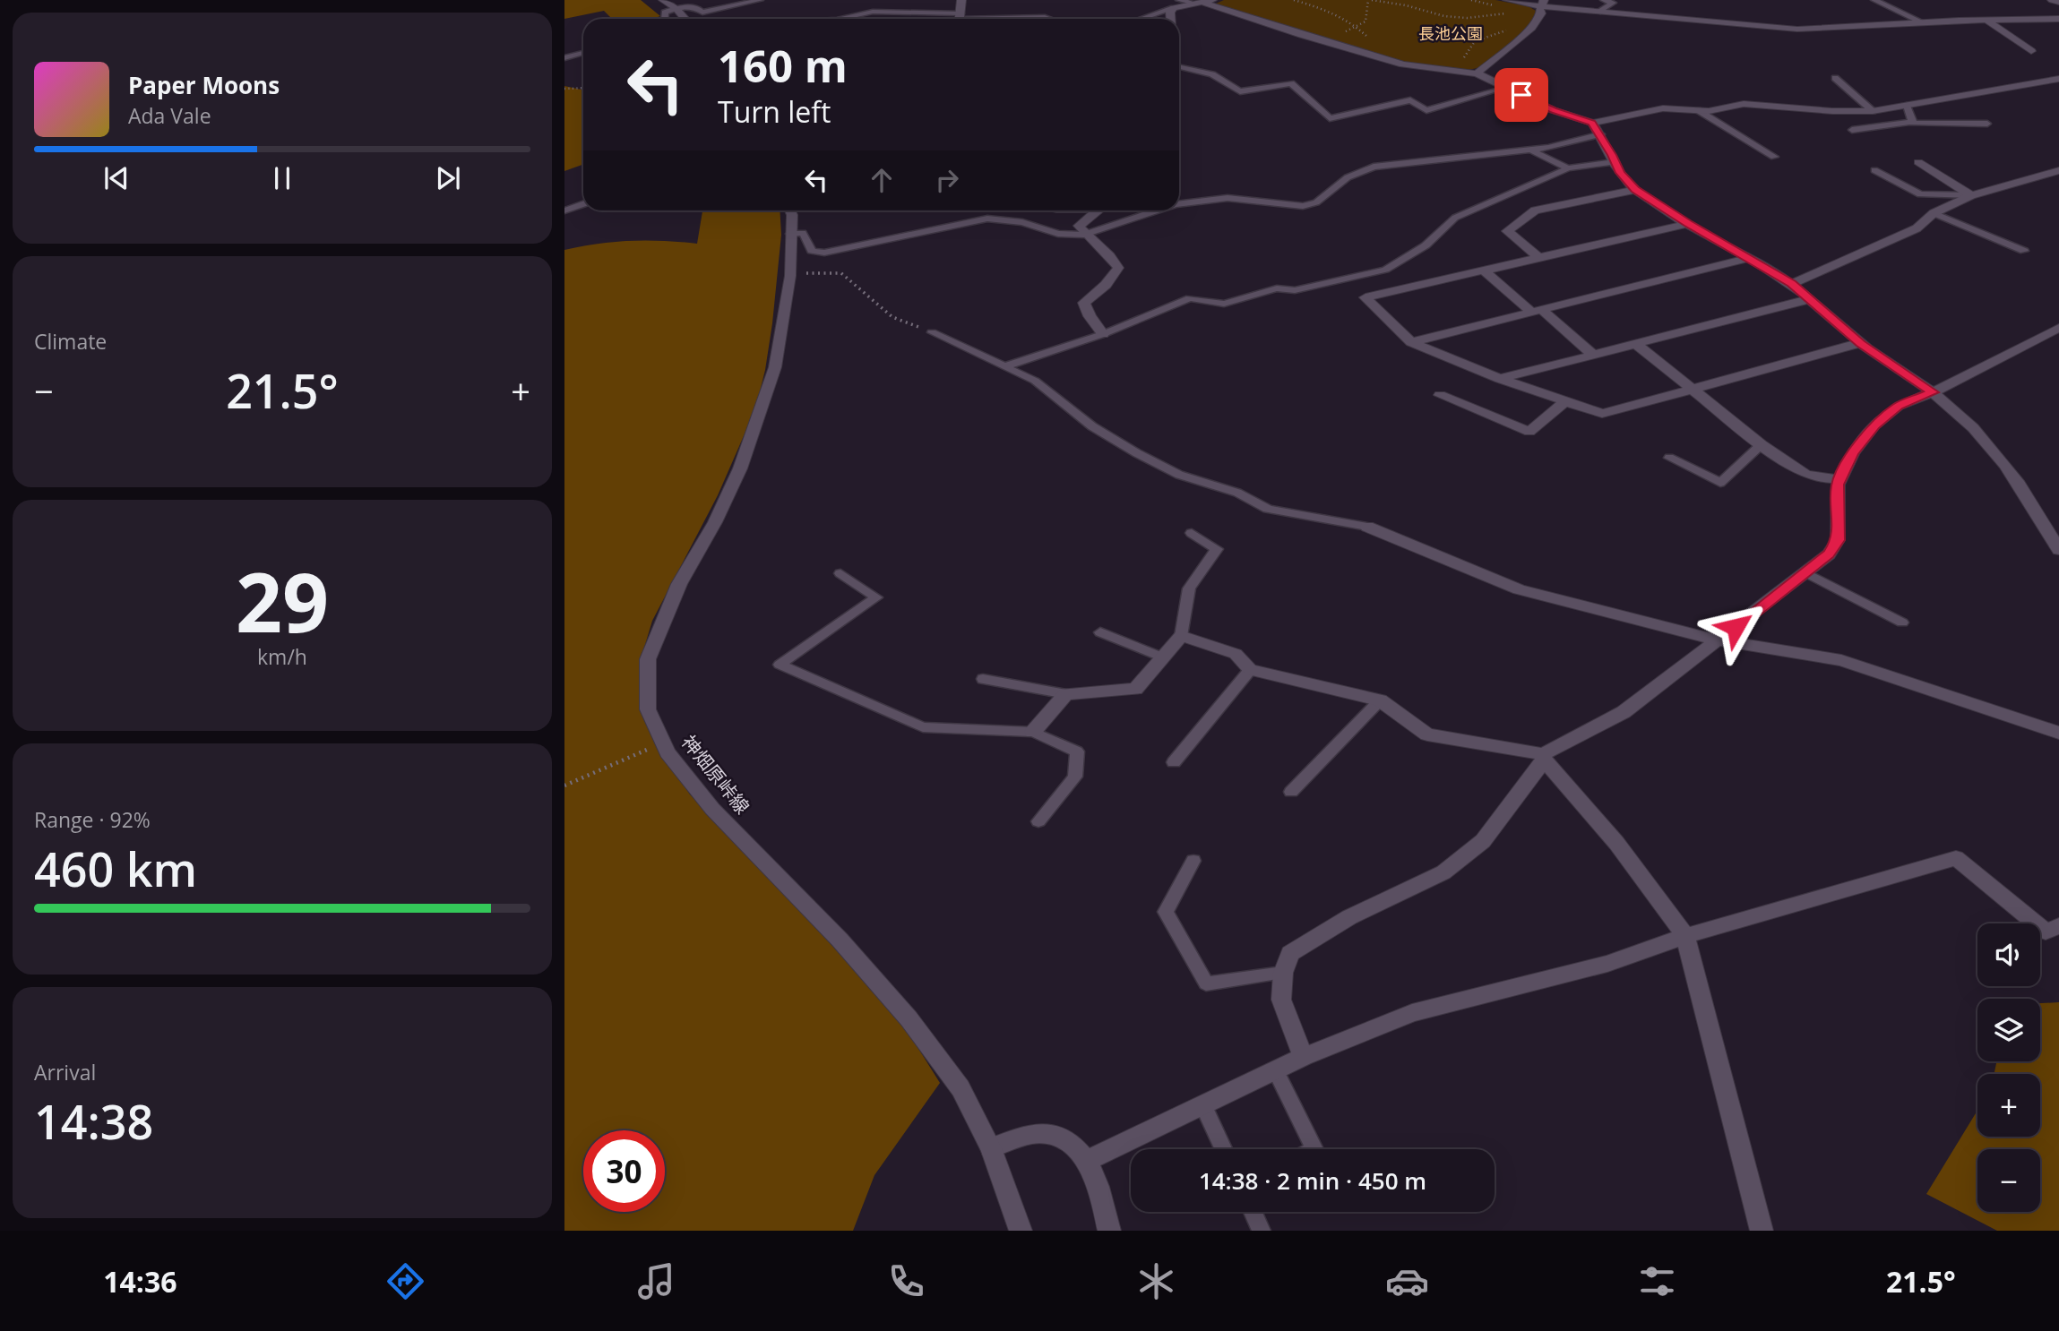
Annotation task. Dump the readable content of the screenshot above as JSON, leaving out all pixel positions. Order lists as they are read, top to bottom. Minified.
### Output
{"streets":{"street":["神畑原峠線"]},"parks":["長池公園"],"page":{"turn":["160 m","Turn left"],"song":["Paper Moons","Ada Vale"],"tile":["Climate",["29","km/h"],["Range · 92%","460 km"],["Arrival","14:38"]],"heat":["−","21.5°","+"],"map_buttons":["+","−"],"limit":"30","trip":"14:38 · 2 min · 450 m","tabs":["14:36","21.5°"]}}
